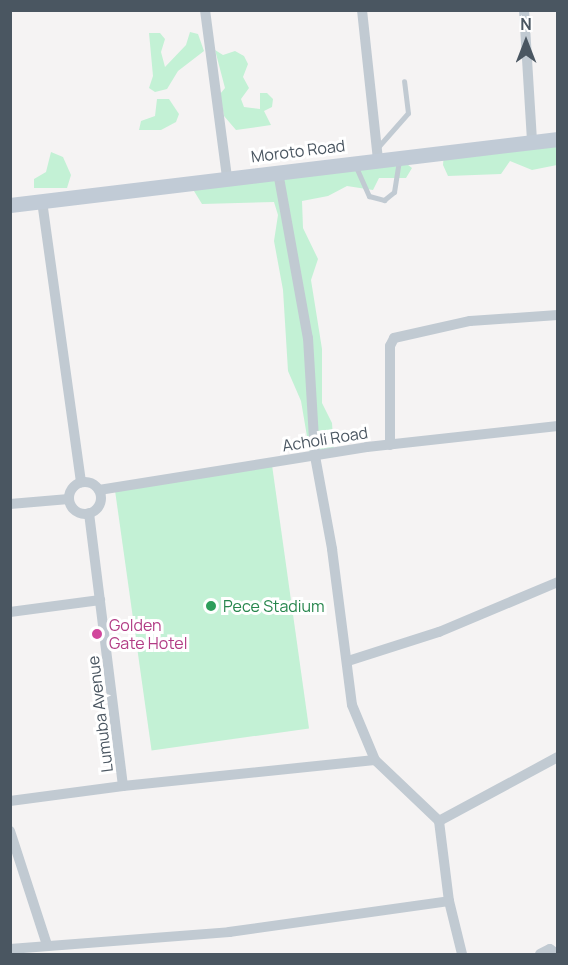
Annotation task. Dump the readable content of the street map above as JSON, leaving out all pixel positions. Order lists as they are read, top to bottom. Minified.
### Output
{"streets":{"main road":["Moroto Road"],"street":["Acholi Road","Lumuba Avenue"]},"places":["Pece Stadium","Golden Gate Hotel"],"north":"top"}
